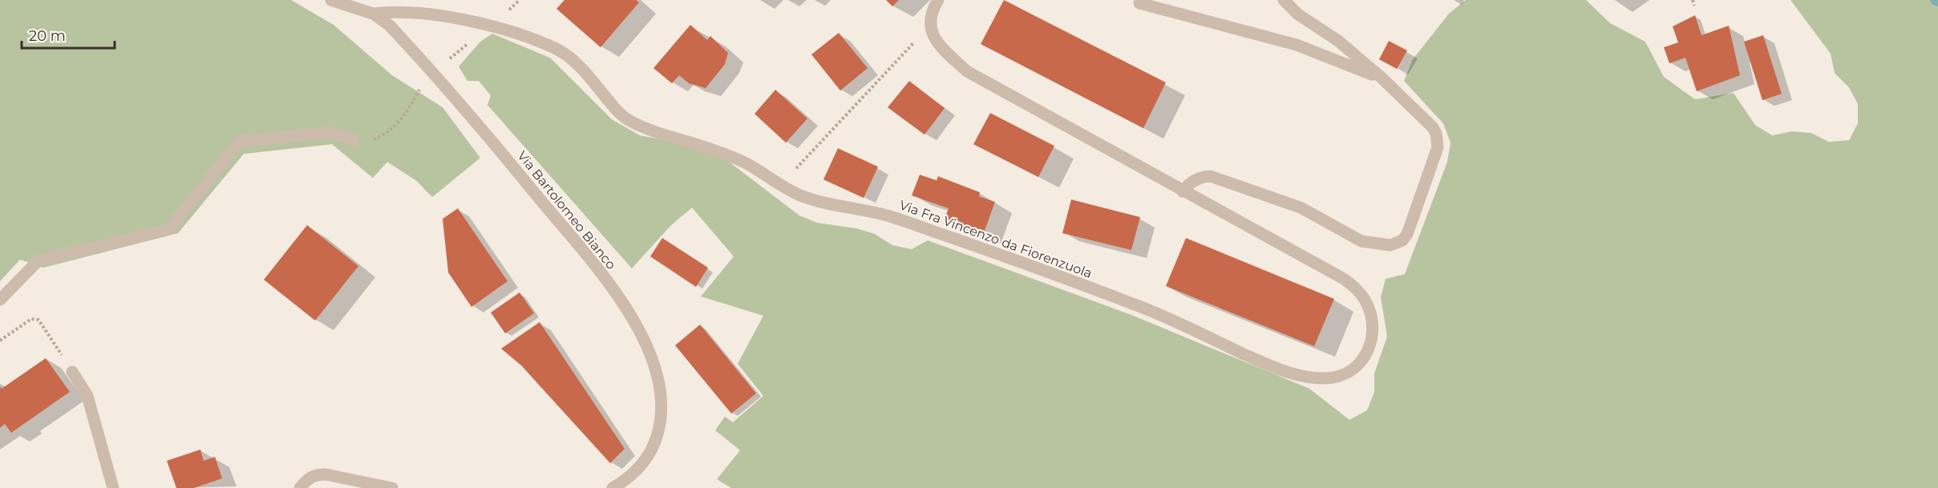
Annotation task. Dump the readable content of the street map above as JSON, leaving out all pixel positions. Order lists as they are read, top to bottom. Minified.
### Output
{"streets":{"street":["Via Bartolomeo Bianco","Via Fra Vincenzo da Fiorenzuola"]},"crossings":[["Via Bartolomeo Bianco","Via Fra Vincenzo da Fiorenzuola"]],"scale_bar":"20 m"}
